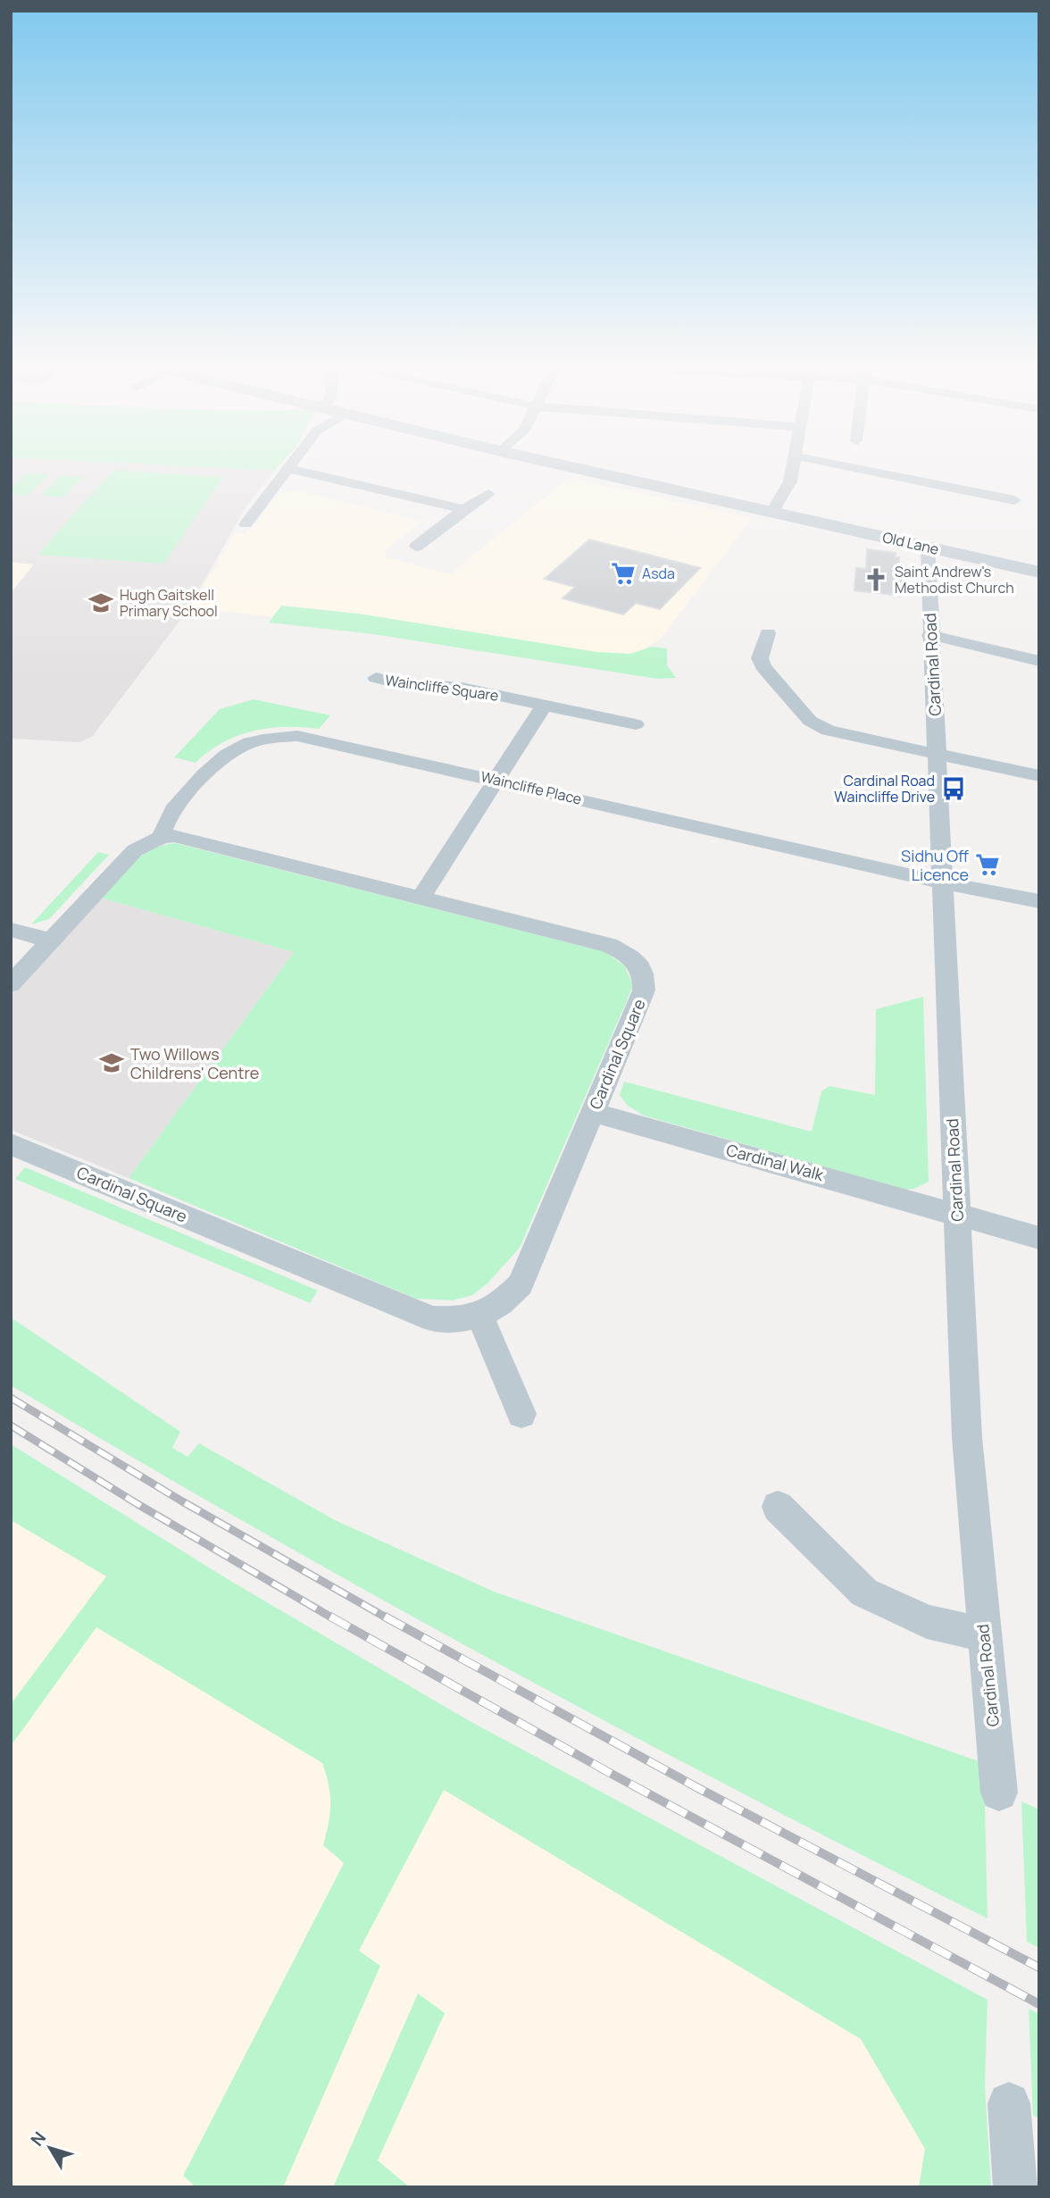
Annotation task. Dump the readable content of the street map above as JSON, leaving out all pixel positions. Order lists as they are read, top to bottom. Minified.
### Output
{"streets":{"street":["Old Lane","Cardinal Road","Waincliffe Square","Waincliffe Place","Cardinal Square","Cardinal Walk"]},"crossings":[["Old Lane","Cardinal Road"],["Cardinal Road","Waincliffe Place"],["Cardinal Road","Cardinal Walk"],["Waincliffe Place","Cardinal Square"],["Cardinal Square","Cardinal Walk"]],"places":{"supermarket":["Asda","Sidhu Off Licence"],"church":["Saint Andrew's Methodist Church"],"school or university":["Hugh Gaitskell Primary School","Two Willows Childrens' Centre"],"bus stop":["Cardinal Road Waincliffe Drive"]},"north":"top left"}
